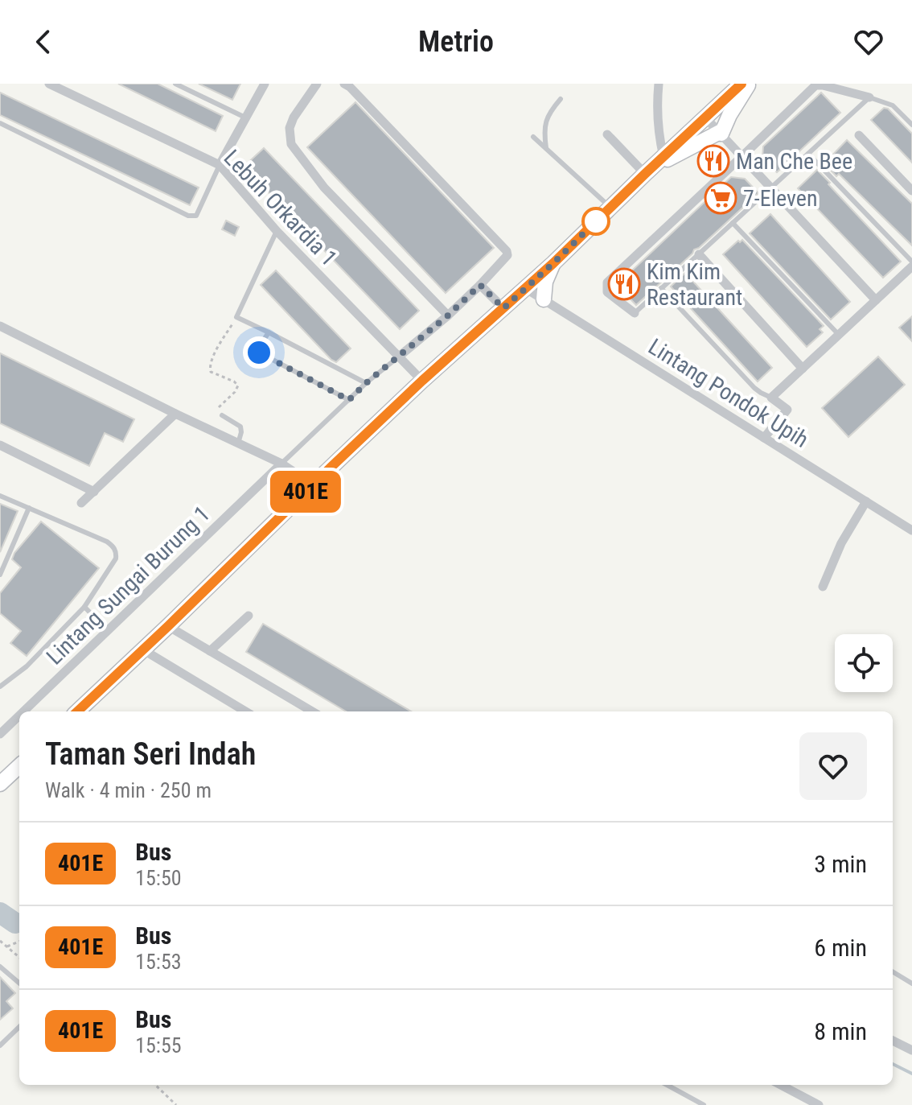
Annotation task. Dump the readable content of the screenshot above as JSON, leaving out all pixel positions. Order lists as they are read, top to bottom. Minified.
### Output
{"streets":{"street":["Lebuh Orkardia 1","Lintang Pondok Upih","Lintang Sungai Burung 1"]},"places":{"restaurant":["Man Che Bee","Kim Kim Restaurant"],"supermarket":["7-Eleven"]},"lines":["bus line 401E"],"page":{"header":"Metrio","on_map":"401E","heading":["Taman Seri Indah","Walk · 4 min · 250 m"],"list":[{"mark":"401E","name":"Bus","note":"15:50","value":"3 min"},{"mark":"401E","name":"Bus","note":"15:53","value":"6 min"},{"mark":"401E","name":"Bus","note":"15:55","value":"8 min"}]}}
